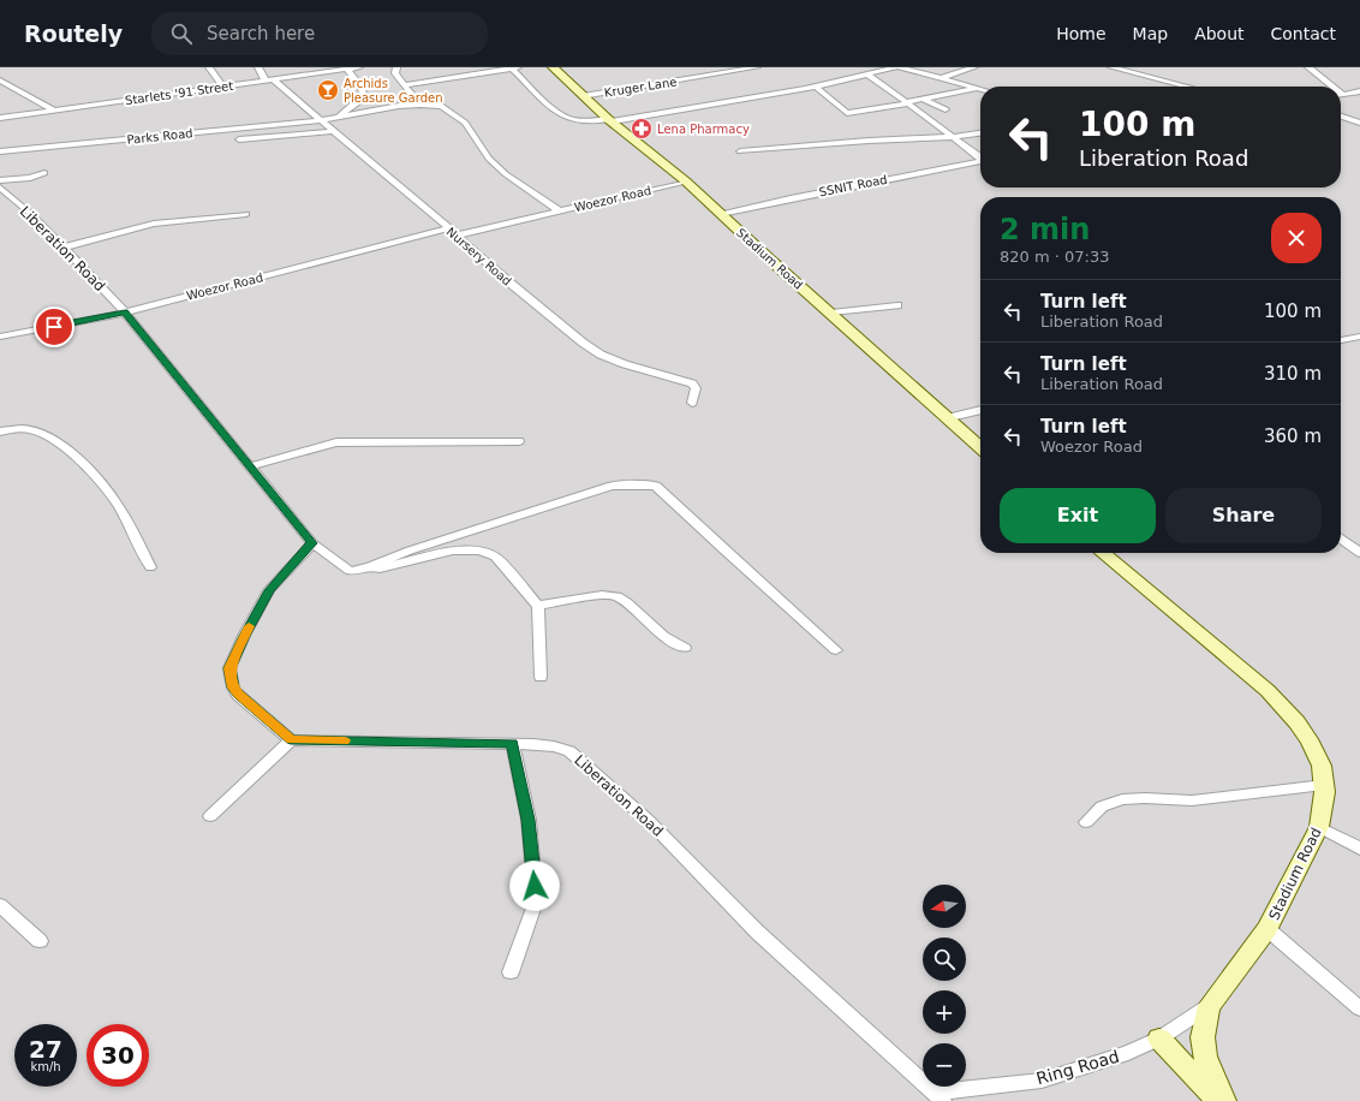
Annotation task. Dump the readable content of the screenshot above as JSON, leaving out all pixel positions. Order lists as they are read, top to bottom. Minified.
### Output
{"streets":{"main road":["Stadium Road"],"street":["Kruger Lane","Starlets '91 Street","Parks Road","SSNIT Road","Woezor Road","Liberation Road","Nursery Road","Ring Road"]},"crossings":[["Kruger Lane","Stadium Road"],["Starlets '91 Street","Nursery Road"],["Parks Road","Woezor Road"],["Parks Road","Nursery Road"],["SSNIT Road","Stadium Road"],["Woezor Road","Liberation Road"],["Woezor Road","Nursery Road"],["Woezor Road","Stadium Road"],["Liberation Road","Ring Road"],["Stadium Road","Ring Road"]],"places":{"bar":["Archids Pleasure Garden"],"pharmacy":["Lena Pharmacy"]},"north":"left","page":{"header":"Routely","search":"Search here","nav":["Home","Map","About","Contact"],"turn":["100 m","Liberation Road"],"heading":["2 min","820 m · 07:33"],"list":[{"name":"Turn left","note":"Liberation Road","value":"100 m"},{"name":"Turn left","note":"Liberation Road","value":"310 m"},{"name":"Turn left","note":"Woezor Road","value":"360 m"}],"buttons":["Exit","Share"],"map_buttons":["+","−"],"speed":"27 km/h","limit":"30"}}
